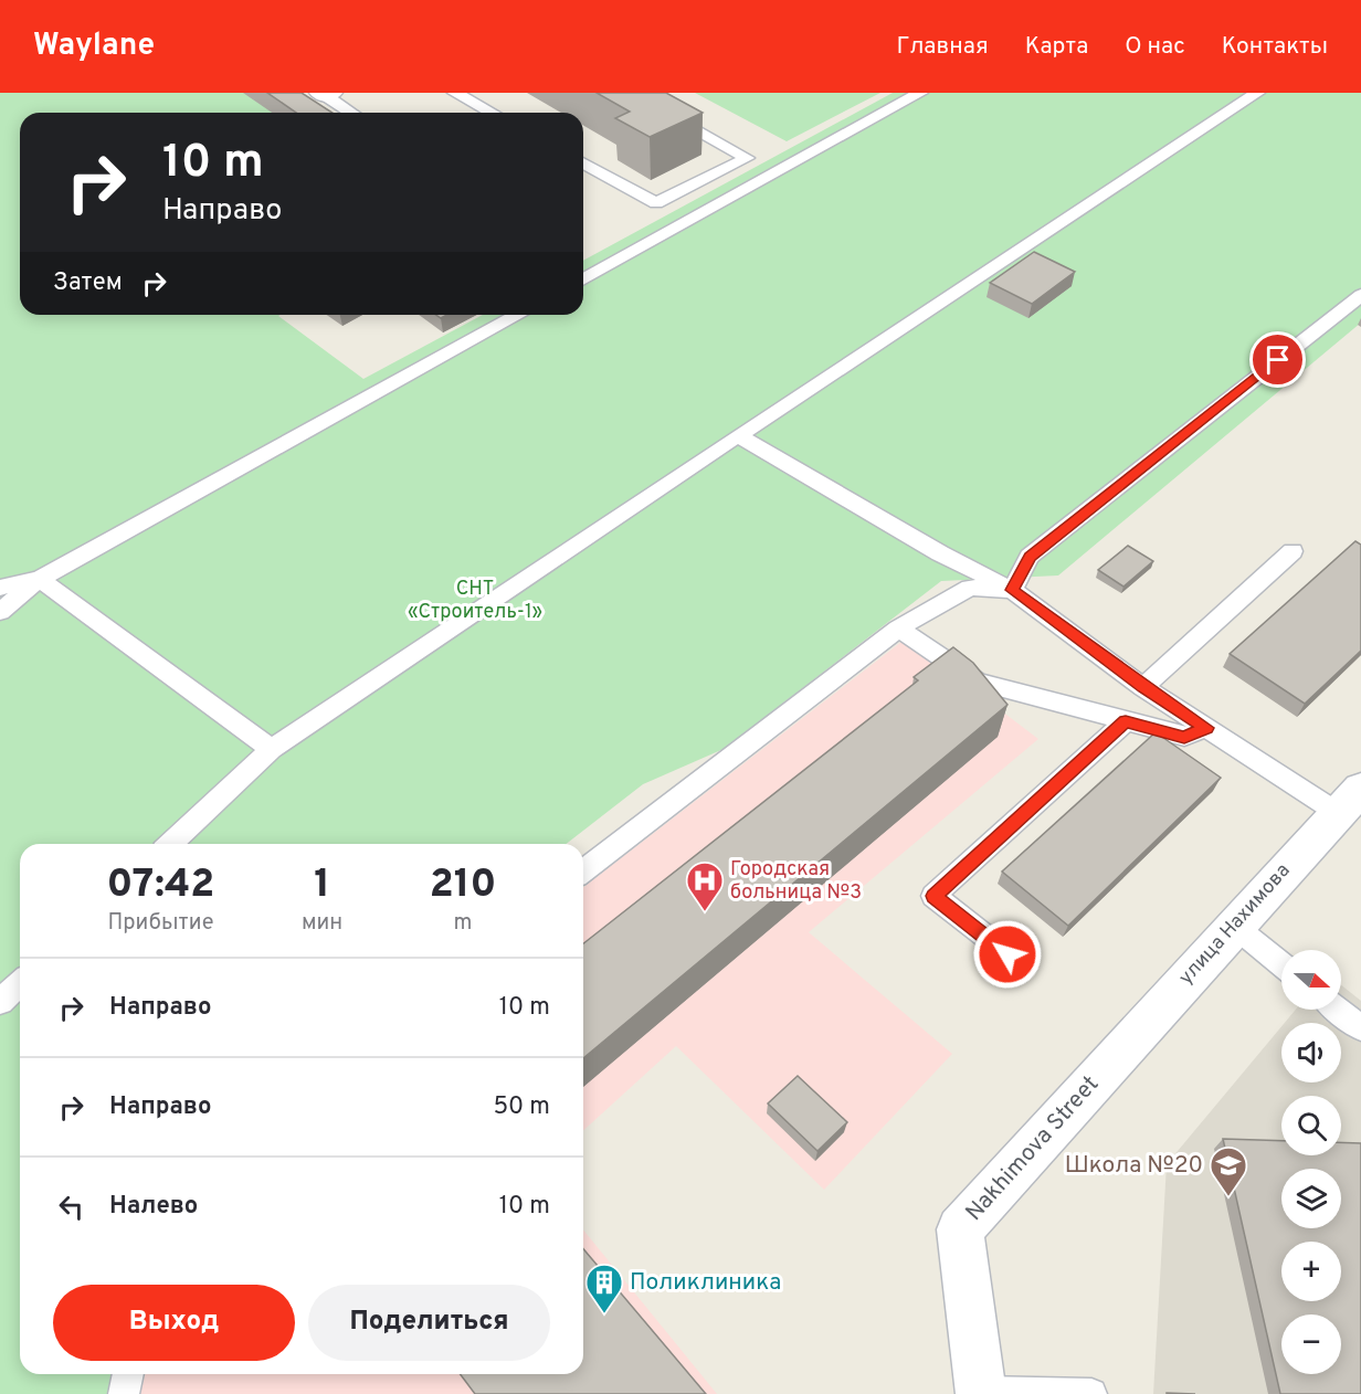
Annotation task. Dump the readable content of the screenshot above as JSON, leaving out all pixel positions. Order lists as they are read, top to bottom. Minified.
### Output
{"streets":{"street":["улица Нахимова"]},"parks":["СНТ «Строитель-1»"],"places":{"hospital":["Городская больница №3"],"school or university":["Школа №20"],"building":["Поликлиника"]},"north":"right","page":{"header":"Waylane","nav":["Главная","Карта","О нас","Контакты"],"turn":["10 m","Направо"],"then":"Затем","eta":["07:42","Прибытие","1","мин","210","m"],"map_buttons":["+","−"],"list":[{"name":"Направо","value":"10 m"},{"name":"Направо","value":"50 m"},{"name":"Налево","value":"10 m"}],"buttons":["Выход","Поделиться"]}}
